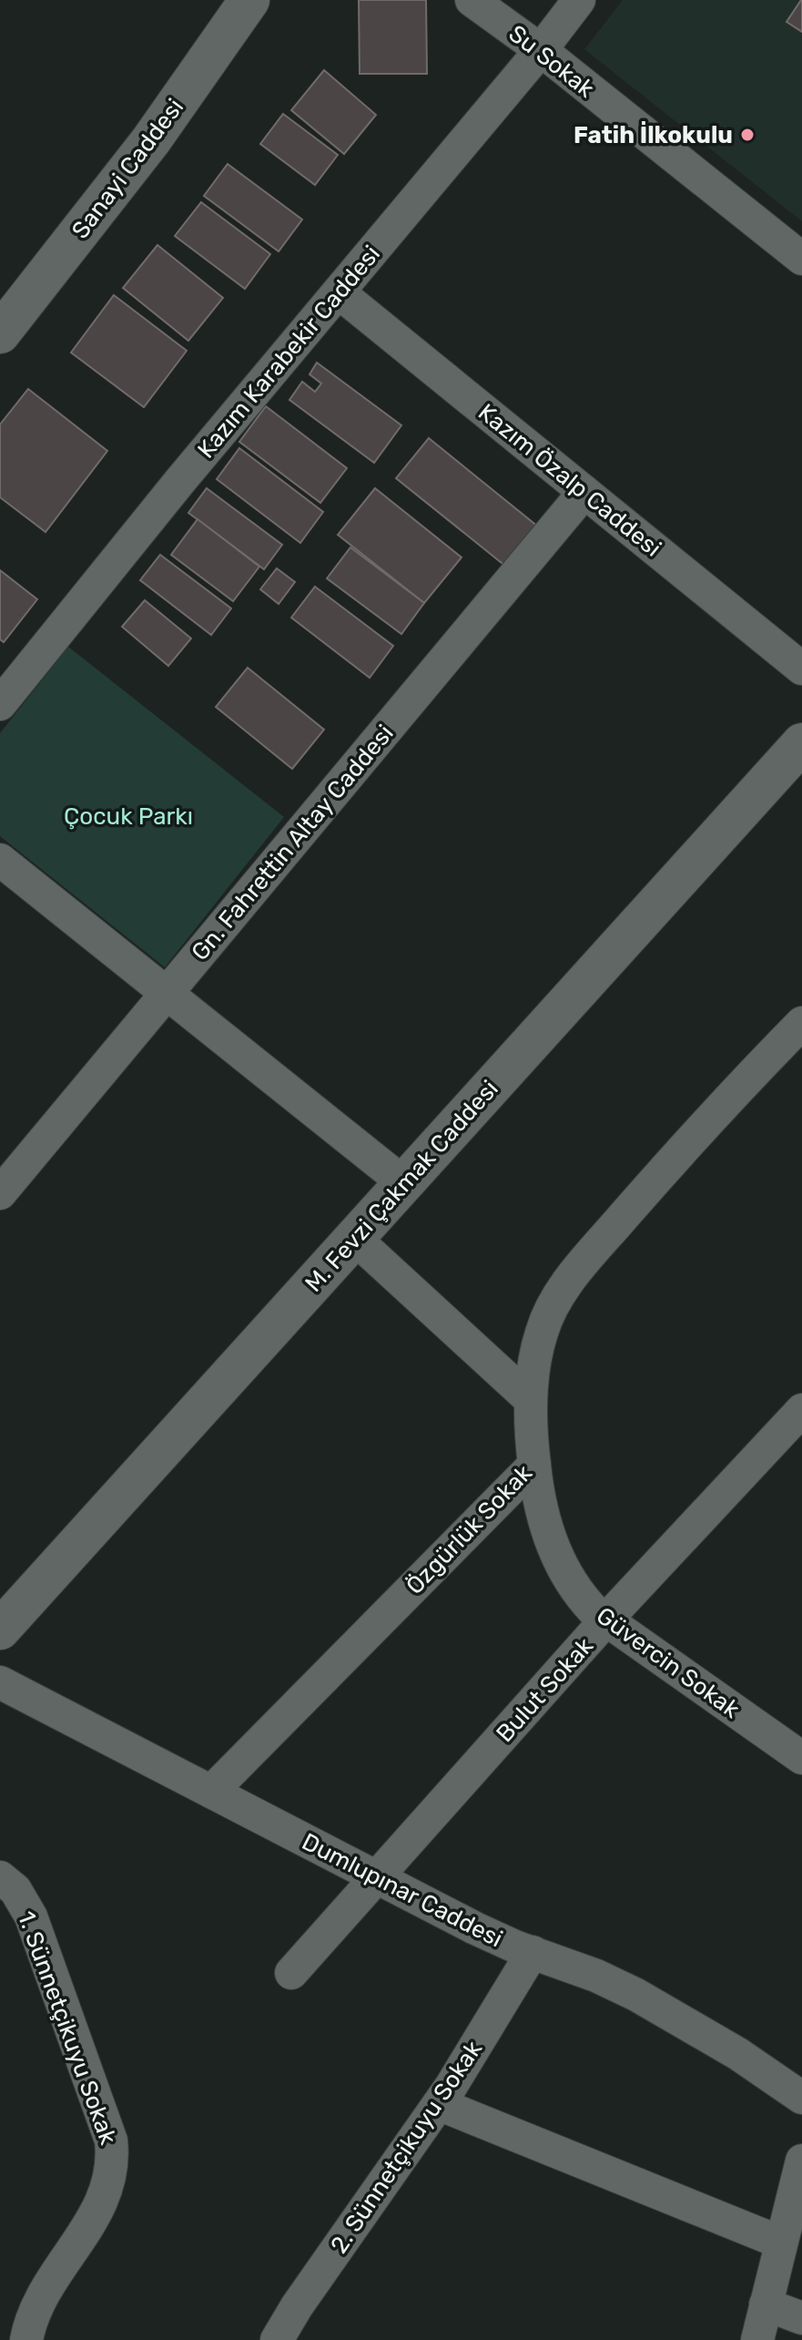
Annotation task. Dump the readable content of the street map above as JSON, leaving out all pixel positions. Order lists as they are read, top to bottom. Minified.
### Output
{"streets":{"street":["Su Sokak","Sanayi Caddesi","Kazım Karabekir Caddesi","Kazım Özalp Caddesi","Gn. Fahrettin Altay Caddesi","M. Fevzi Çakmak Caddesi","Özgürlük Sokak","Güvercin Sokak","Bulut Sokak","Dumlupınar Caddesi","1. Sünnetçikuyu Sokak","2. Sünnetçikuyu Sokak"]},"crossings":[["Su Sokak","Kazım Karabekir Caddesi"],["Kazım Karabekir Caddesi","Kazım Özalp Caddesi"],["Kazım Özalp Caddesi","Gn. Fahrettin Altay Caddesi"],["Özgürlük Sokak","Güvercin Sokak"],["Özgürlük Sokak","Dumlupınar Caddesi"],["Güvercin Sokak","Bulut Sokak"],["Bulut Sokak","Dumlupınar Caddesi"],["Dumlupınar Caddesi","2. Sünnetçikuyu Sokak"]],"parks":["Çocuk Parkı"],"places":["Fatih İlkokulu"]}
